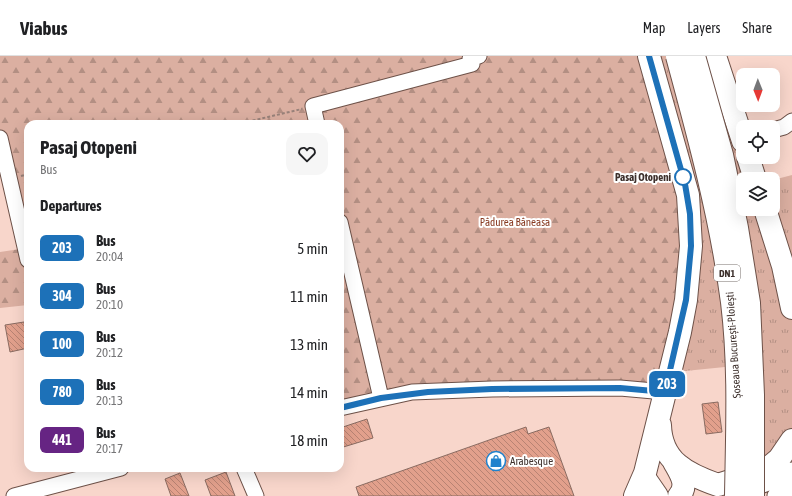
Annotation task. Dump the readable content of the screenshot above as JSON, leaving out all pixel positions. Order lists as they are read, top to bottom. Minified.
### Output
{"streets":{"highway":["DN1","Șoseaua București-Ploiești"]},"parks":["Pădurea Băneasa"],"places":{"other":["Pasaj Otopeni"],"shop":["Arabesque"]},"lines":["bus line 203"],"north":"bottom","page":{"header":"Viabus","nav":["Map","Layers","Share"],"on_map":"203","heading":[["Pasaj Otopeni","Bus"],"Departures"],"list":[{"mark":"203","name":"Bus","note":"20:04","value":"5 min"},{"mark":"304","name":"Bus","note":"20:10","value":"11 min"},{"mark":"100","name":"Bus","note":"20:12","value":"13 min"},{"mark":"780","name":"Bus","note":"20:13","value":"14 min"},{"mark":"441","name":"Bus","note":"20:17","value":"18 min"}]}}
